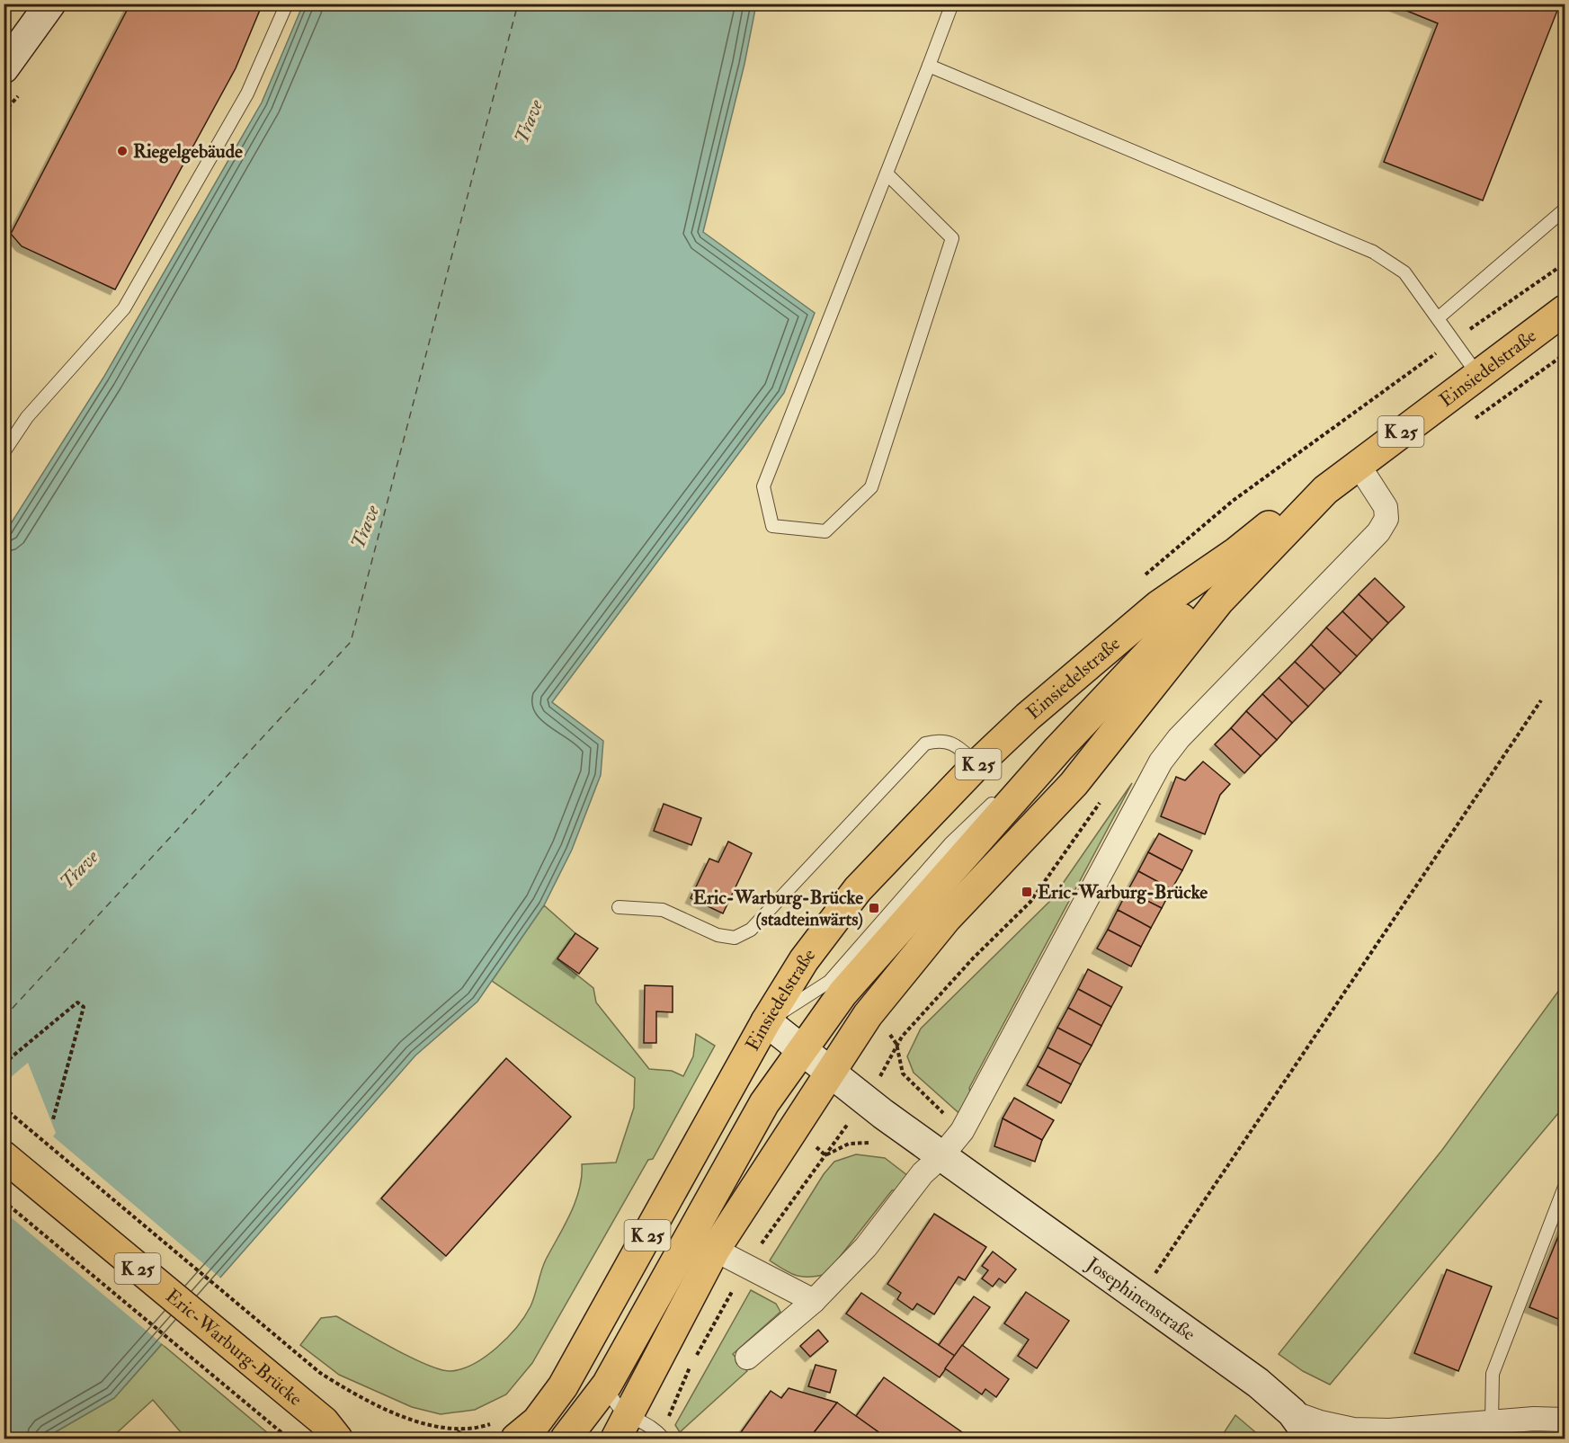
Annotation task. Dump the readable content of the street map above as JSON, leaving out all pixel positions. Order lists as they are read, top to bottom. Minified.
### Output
{"streets":{"main road":["Einsiedelstraße","K 25","Eric-Warburg-Brücke"],"street":["Josephinenstraße"]},"crossings":[["Einsiedelstraße","Josephinenstraße"],["K 25","Eric-Warburg-Brücke"]],"water":["Trave"],"places":{"other":["Riegelgebäude"],"transit":["Eric-Warburg-Brücke","Eric-Warburg-Brücke (stadteinwärts)"]}}
